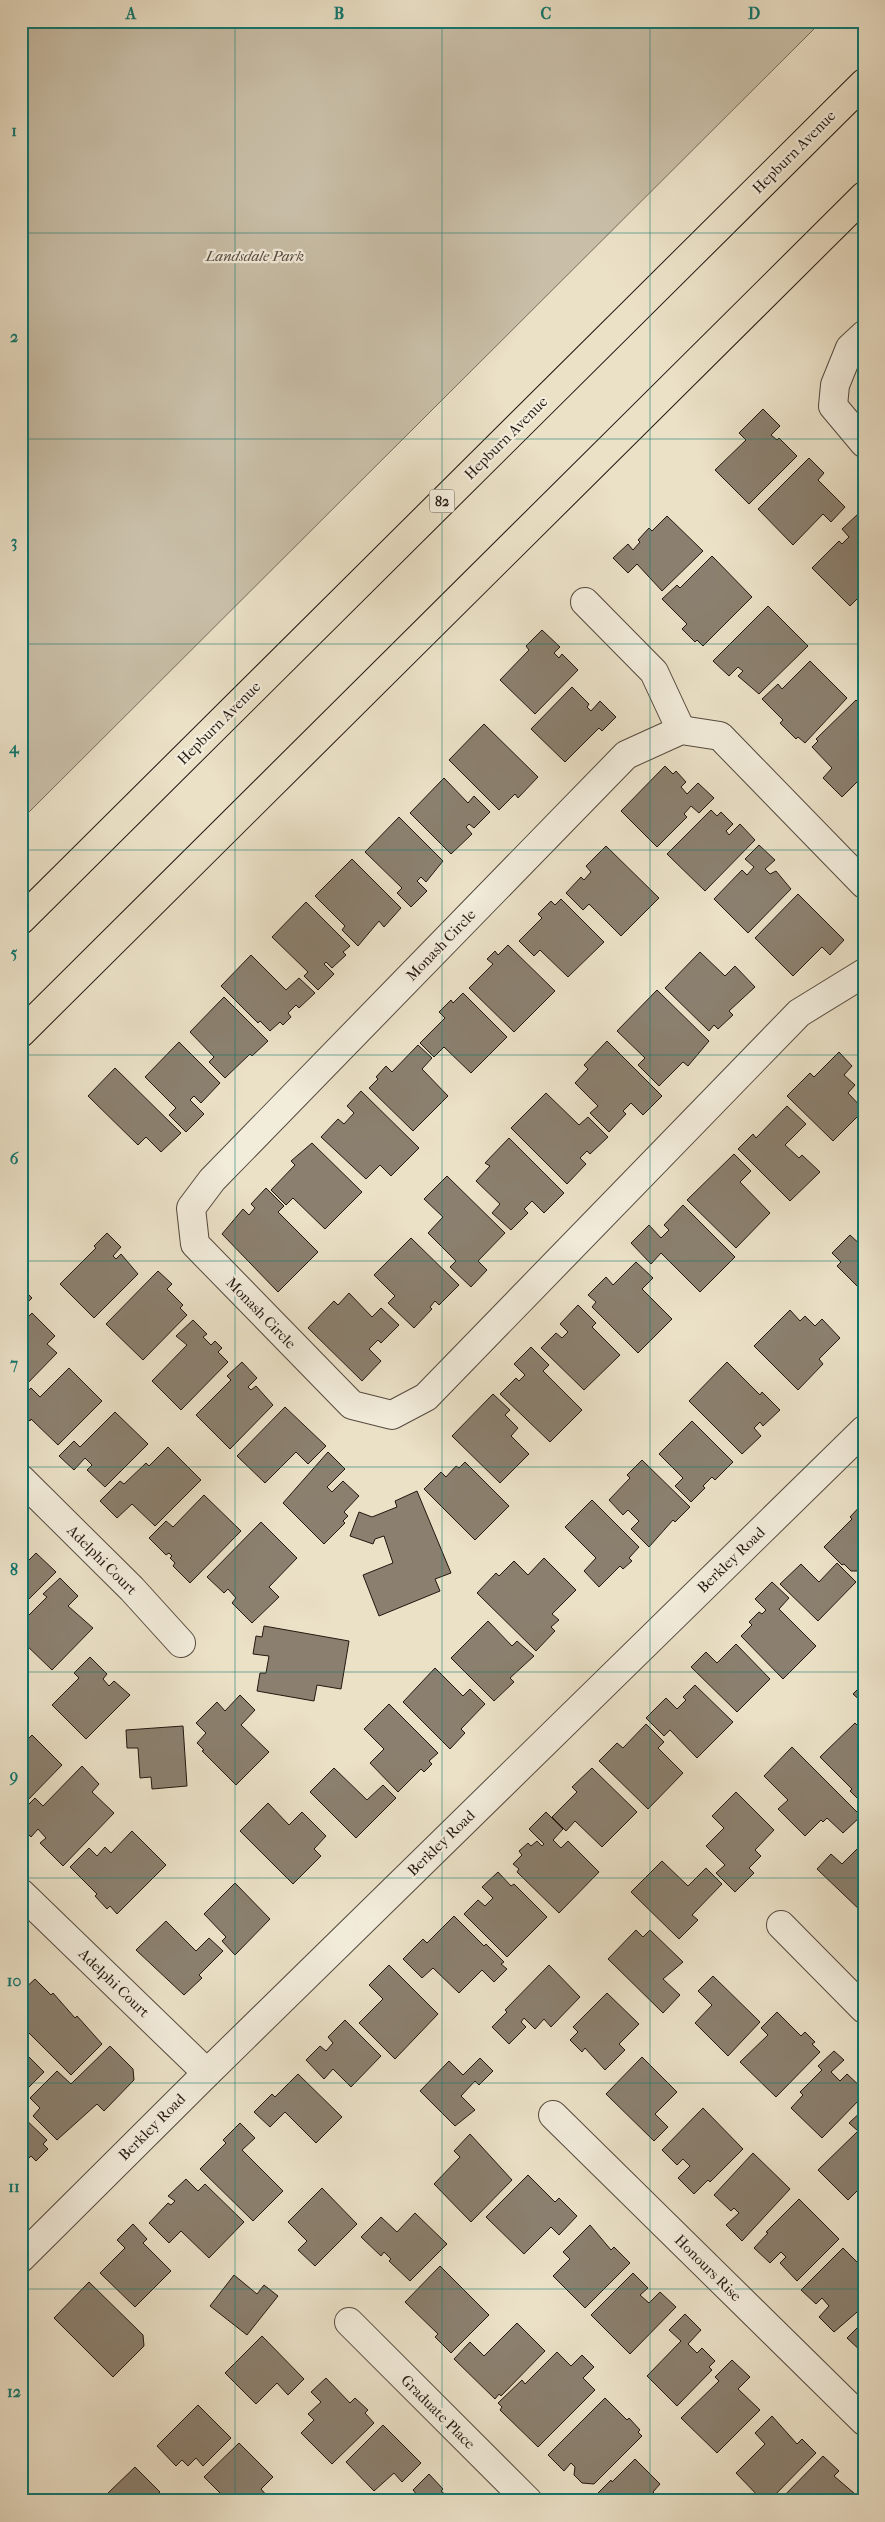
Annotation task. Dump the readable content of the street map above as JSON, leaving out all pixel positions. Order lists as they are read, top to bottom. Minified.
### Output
{"streets":{"main road":["Hepburn Avenue","82"],"street":["Monash Circle","Adelphi Court","Berkley Road","Honours Rise","Graduate Place"]},"crossings":[["Adelphi Court","Berkley Road"]],"parks":["Landsdale Park"],"grid":{"columns":["A","B","C","D"],"rows":["1","2","3","4","5","6","7","8","9","10","11","12"]}}
